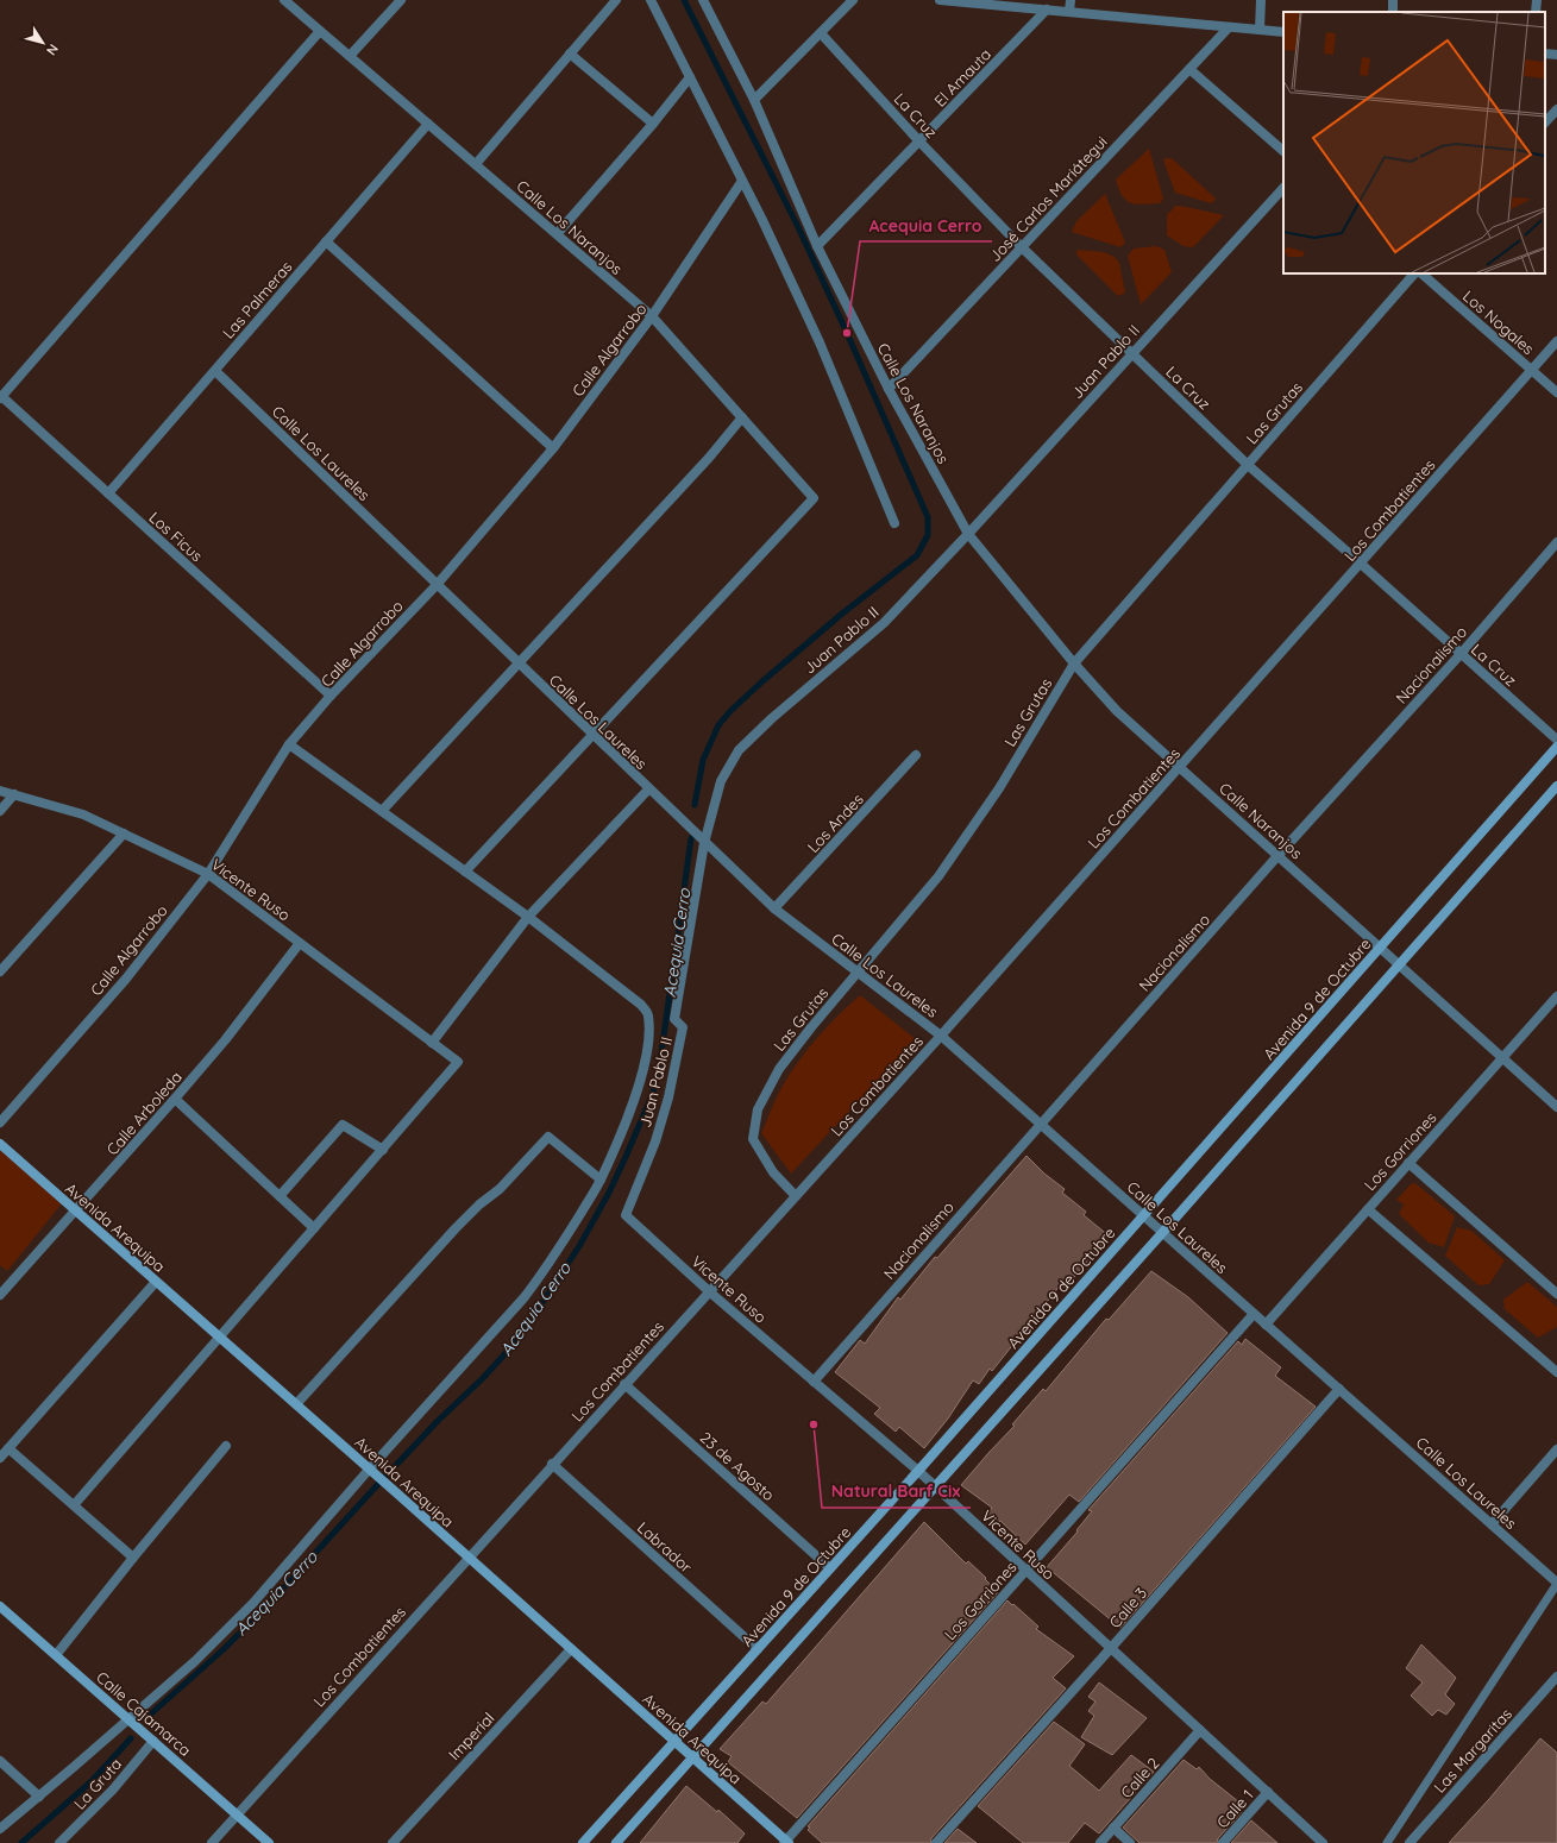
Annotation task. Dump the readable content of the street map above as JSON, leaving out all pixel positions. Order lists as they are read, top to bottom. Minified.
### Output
{"streets":{"street":["El Amauta","La Cruz","José Carlos Mariátegui","Calle Los Naranjos","Las Palmeras","Los Nogales","Calle Algarrobo","Juan Pablo II","Las Grutas","Calle Los Laureles","Los Combatientes","Los Ficus","Nacionalismo","Calle Naranjos","Los Andes","Vicente Ruso","Avenida 9 de Octubre","Calle Arboleda","Los Gorriones","Avenida Arequipa","23 de Agosto","Labrador","Calle 3","Calle Cajamarca","Imperial","Las Margaritas","Calle 2","La Gruta","Calle 1"]},"crossings":[["El Amauta","La Cruz"],["El Amauta","Calle Los Naranjos"],["La Cruz","José Carlos Mariátegui"],["La Cruz","Juan Pablo II"],["La Cruz","Las Grutas"],["La Cruz","Los Combatientes"],["La Cruz","Nacionalismo"],["José Carlos Mariátegui","Calle Los Naranjos"],["Calle Los Naranjos","Las Palmeras"],["Calle Los Naranjos","Calle Algarrobo"],["Calle Los Naranjos","Juan Pablo II"],["Calle Los Naranjos","Calle Los Laureles"],["Calle Los Naranjos","Calle Naranjos"],["Las Palmeras","Calle Los Laureles"],["Las Palmeras","Los Ficus"],["Los Nogales","Los Combatientes"],["Calle Algarrobo","Calle Los Laureles"],["Calle Algarrobo","Los Ficus"],["Calle Algarrobo","Vicente Ruso"],["Juan Pablo II","Calle Los Laureles"],["Juan Pablo II","Calle Naranjos"],["Juan Pablo II","Vicente Ruso"],["Las Grutas","Calle Los Laureles"],["Las Grutas","Los Combatientes"],["Las Grutas","Calle Naranjos"],["Calle Los Laureles","Los Combatientes"],["Calle Los Laureles","Nacionalismo"],["Calle Los Laureles","Los Andes"],["Calle Los Laureles","Avenida 9 de Octubre"],["Calle Los Laureles","Los Gorriones"],["Calle Los Laureles","Calle 3"],["Los Combatientes","Calle Naranjos"],["Los Combatientes","Vicente Ruso"],["Los Combatientes","Avenida Arequipa"],["Los Combatientes","23 de Agosto"],["Los Combatientes","Labrador"],["Los Combatientes","Calle Cajamarca"],["Nacionalismo","Calle Naranjos"],["Nacionalismo","Vicente Ruso"],["Calle Naranjos","Avenida 9 de Octubre"],["Calle Naranjos","Los Gorriones"],["Vicente Ruso","Avenida 9 de Octubre"],["Vicente Ruso","Calle Arboleda"],["Vicente Ruso","Los Gorriones"],["Vicente Ruso","Calle 3"],["Vicente Ruso","Calle 2"],["Vicente Ruso","Calle 1"],["Avenida 9 de Octubre","Avenida Arequipa"],["Avenida 9 de Octubre","23 de Agosto"],["Avenida 9 de Octubre","Labrador"],["Calle Arboleda","Avenida Arequipa"],["Los Gorriones","Avenida Arequipa"],["Avenida Arequipa","Imperial"],["Calle Cajamarca","La Gruta"]],"water":["Acequia Cerro"],"places":["Acequia Cerro","Natural Barf Cix"],"north":"bottom right"}
